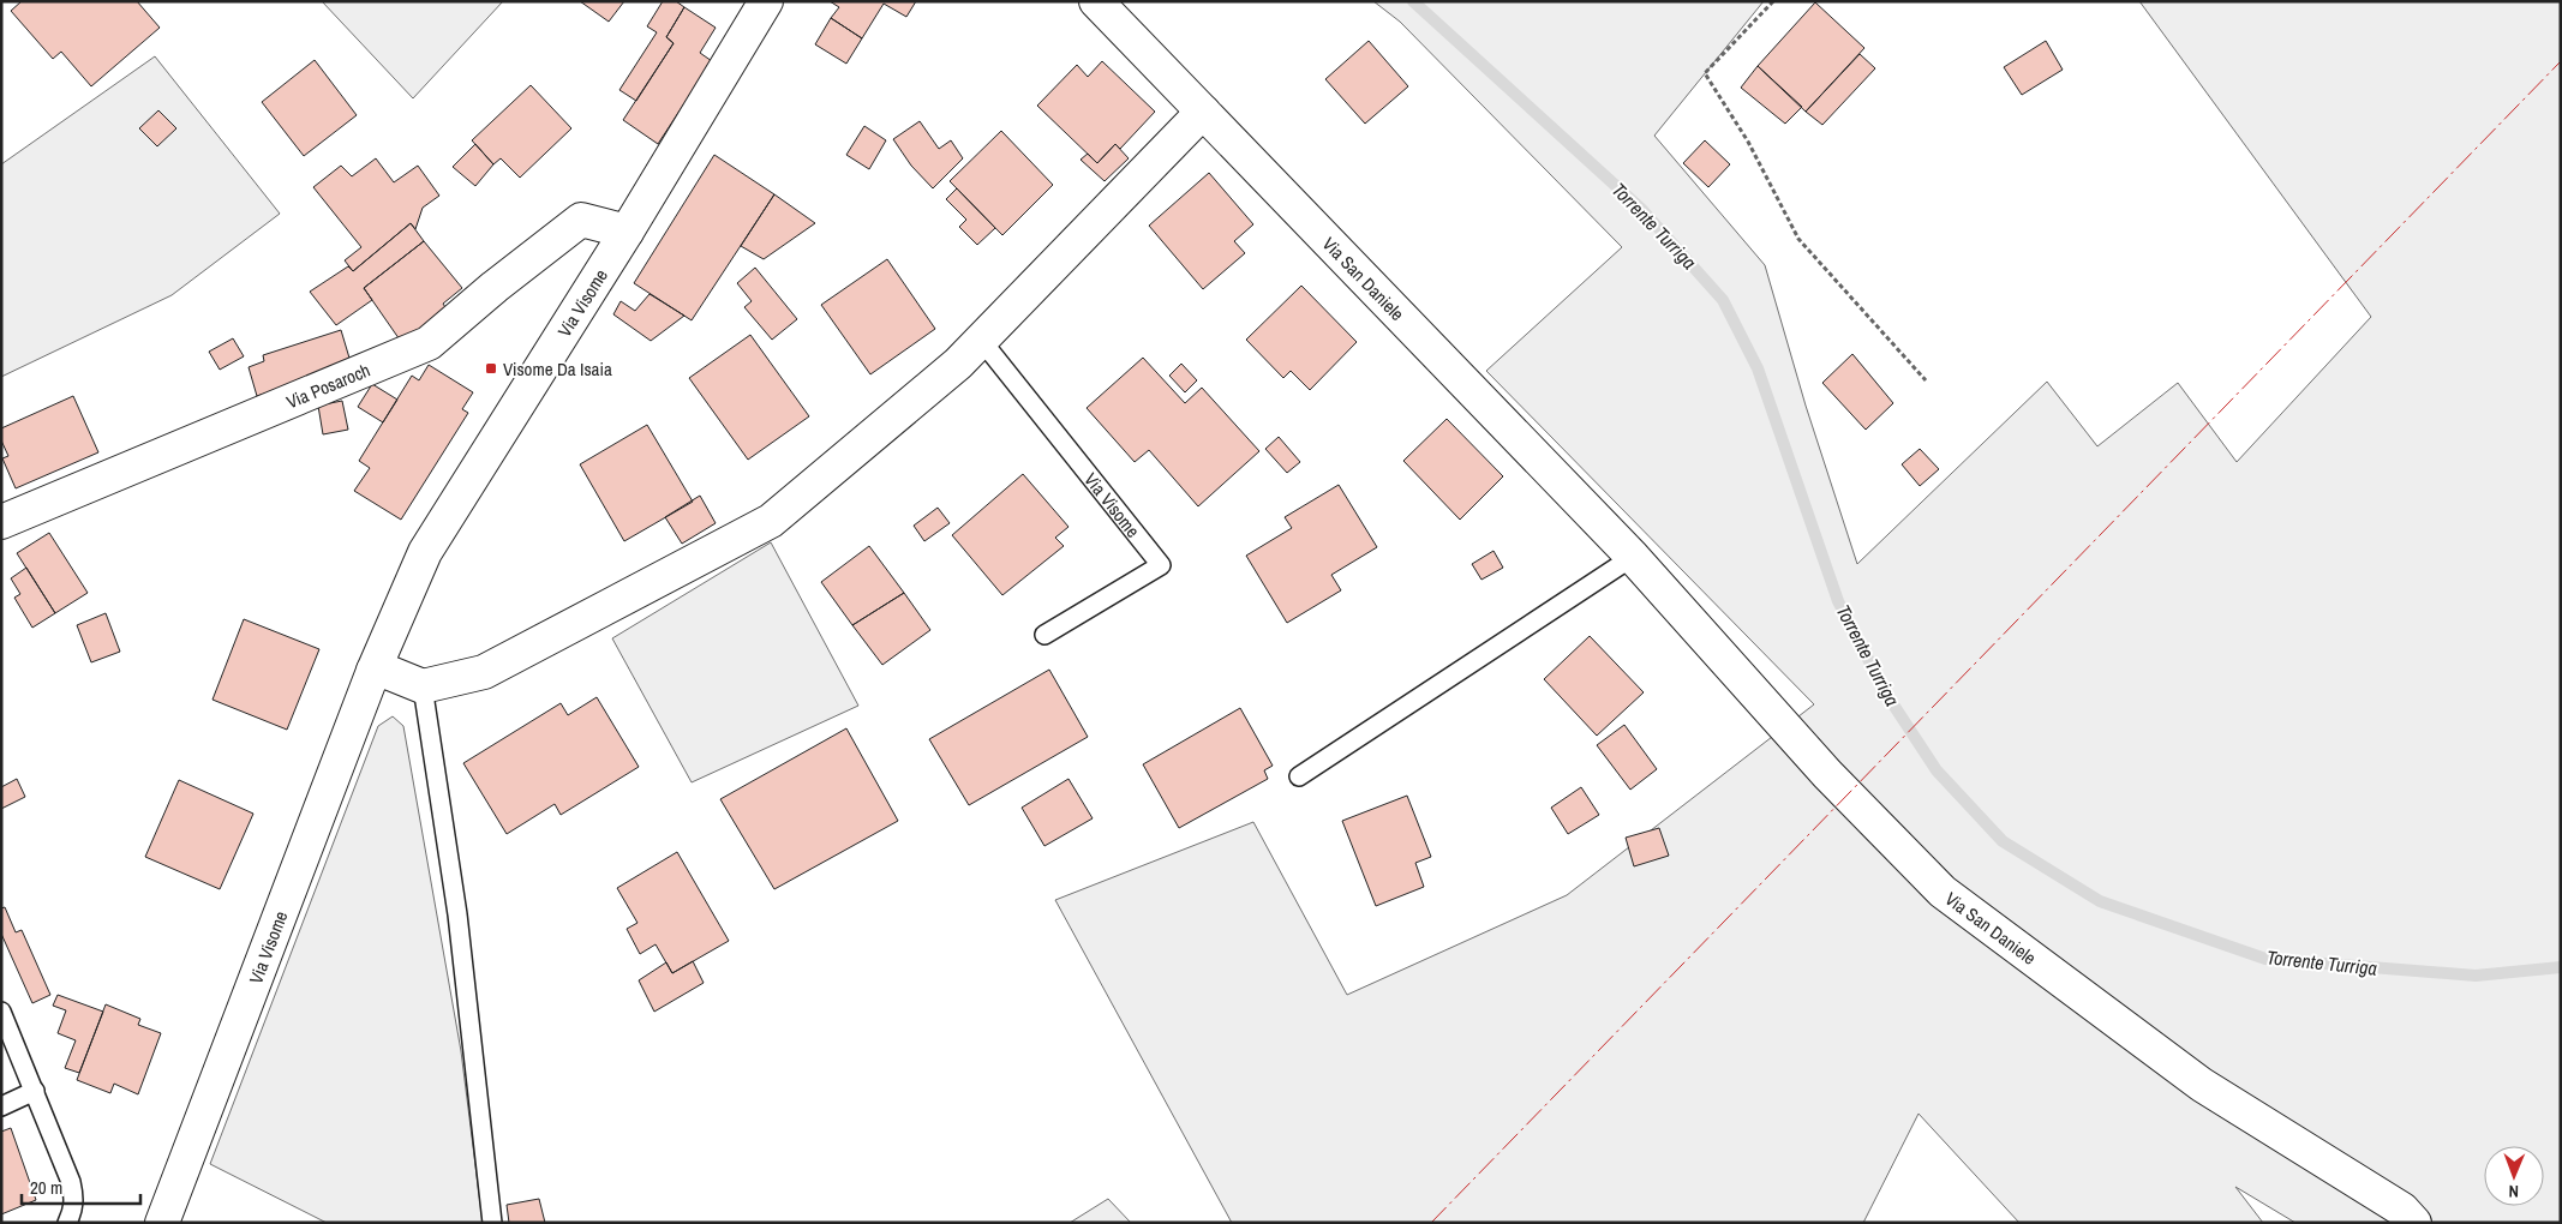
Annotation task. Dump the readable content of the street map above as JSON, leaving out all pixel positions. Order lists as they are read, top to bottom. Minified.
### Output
{"streets":{"street":["Via San Daniele","Via Visome","Via Posaroch"]},"crossings":[["Via Visome","Via Posaroch"]],"water":["Torrente Turriga"],"places":{"transit":["Visome Da Isaia"]},"scale_bar":"20 m","north":"bottom"}
